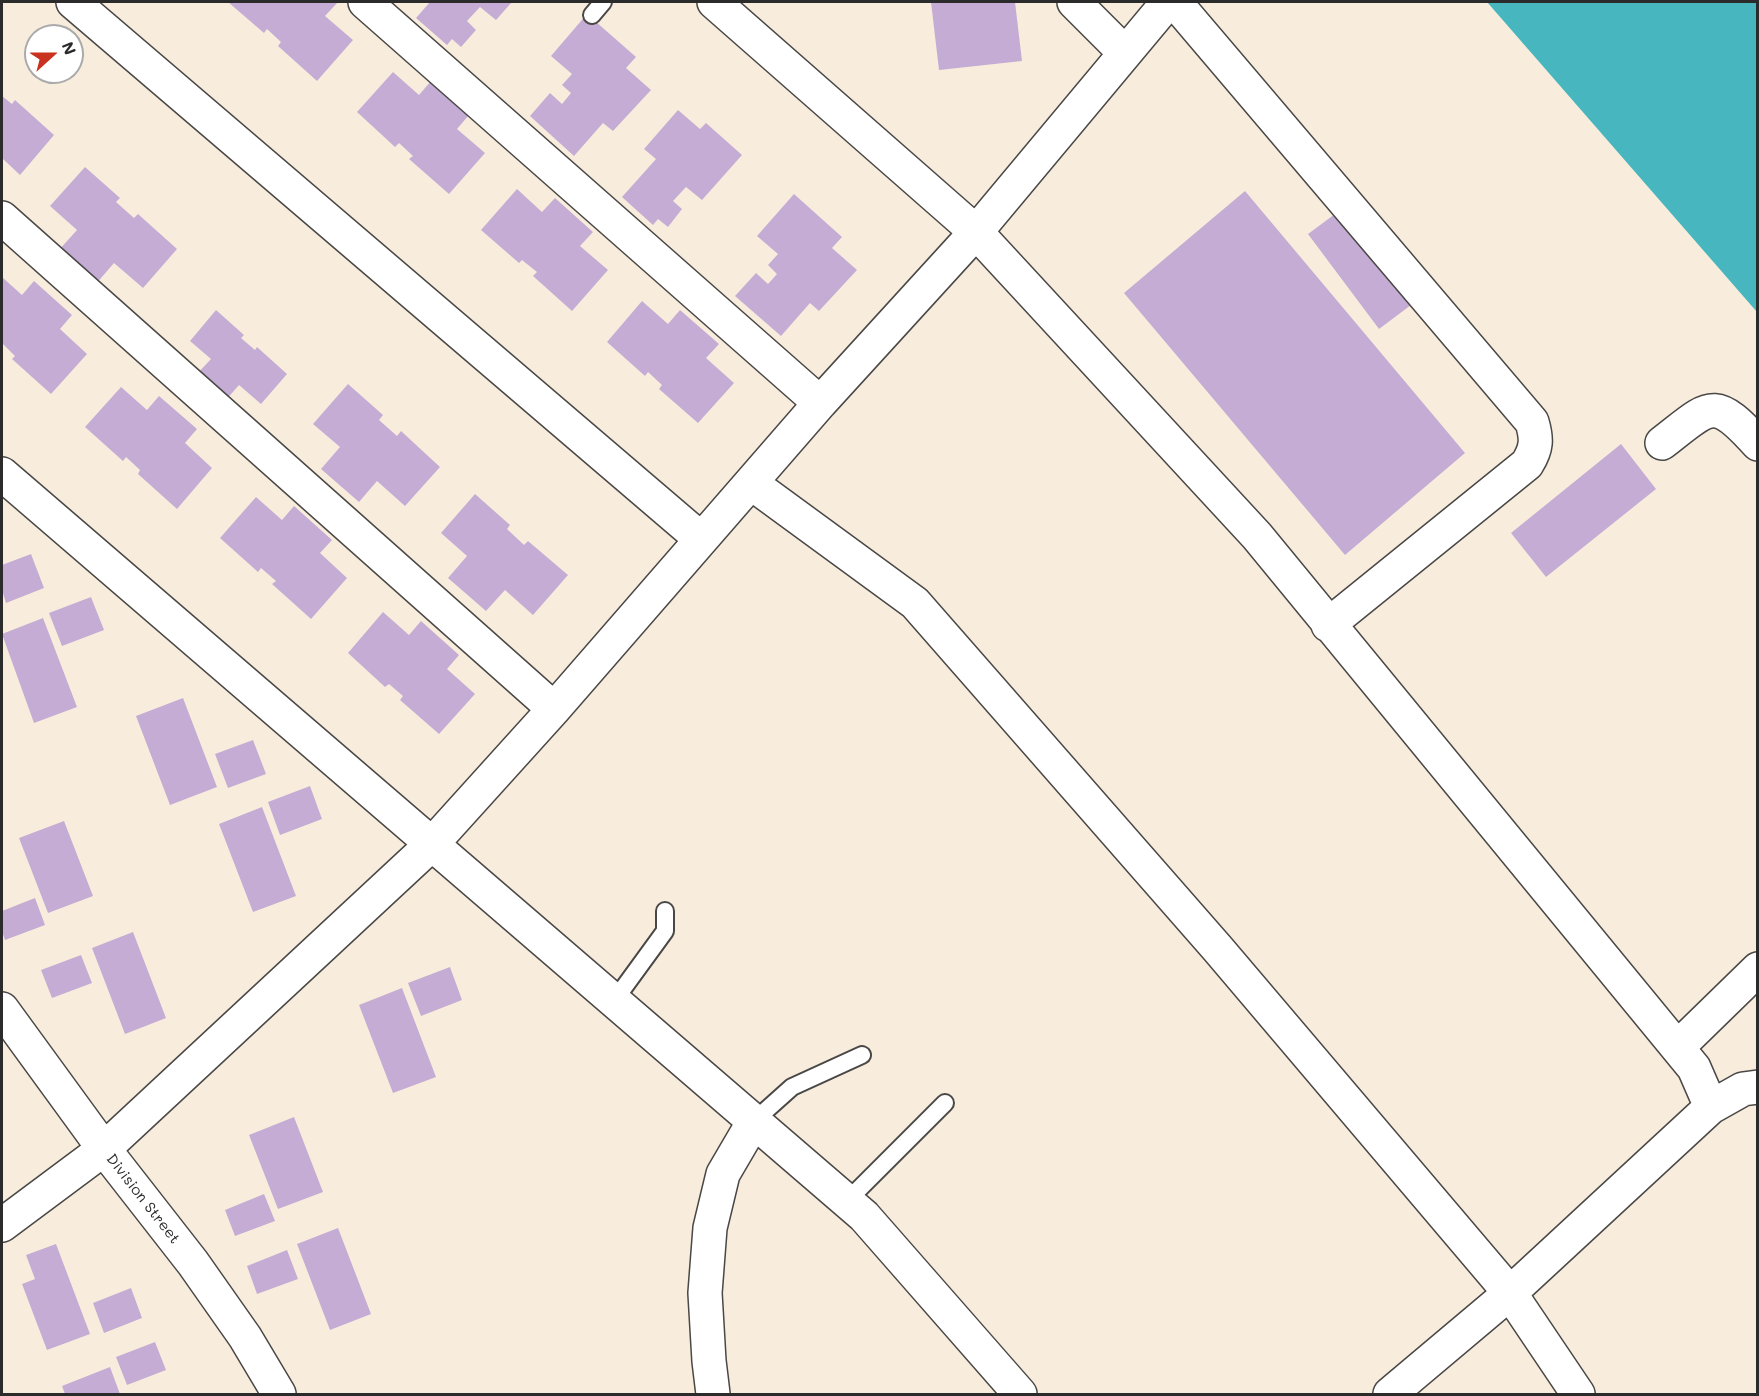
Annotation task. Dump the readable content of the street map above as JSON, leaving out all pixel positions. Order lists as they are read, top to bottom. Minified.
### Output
{"streets":{"street":["Division Street"]},"north":"right"}
